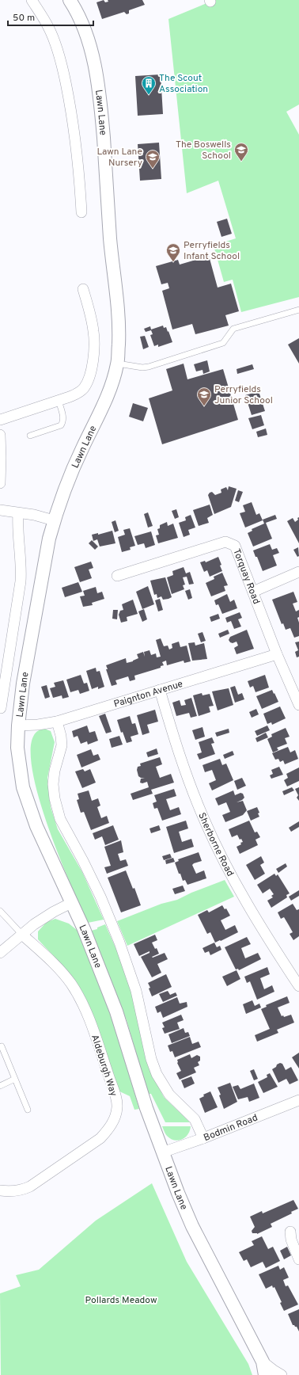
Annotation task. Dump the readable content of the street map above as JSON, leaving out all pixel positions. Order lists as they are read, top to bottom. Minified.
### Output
{"streets":{"street":["Lawn Lane","Torquay Road","Paignton Avenue","Sherborne Road","Aldeburgh Way","Bodmin Road"]},"crossings":[["Lawn Lane","Paignton Avenue"],["Lawn Lane","Bodmin Road"],["Torquay Road","Paignton Avenue"],["Paignton Avenue","Sherborne Road"]],"parks":["Pollards Meadow"],"places":{"building":["The Scout Association"],"school or university":["The Boswells School","Lawn Lane Nursery","Perryfields Infant School","Perryfields Junior School"]},"scale_bar":"50 m"}
